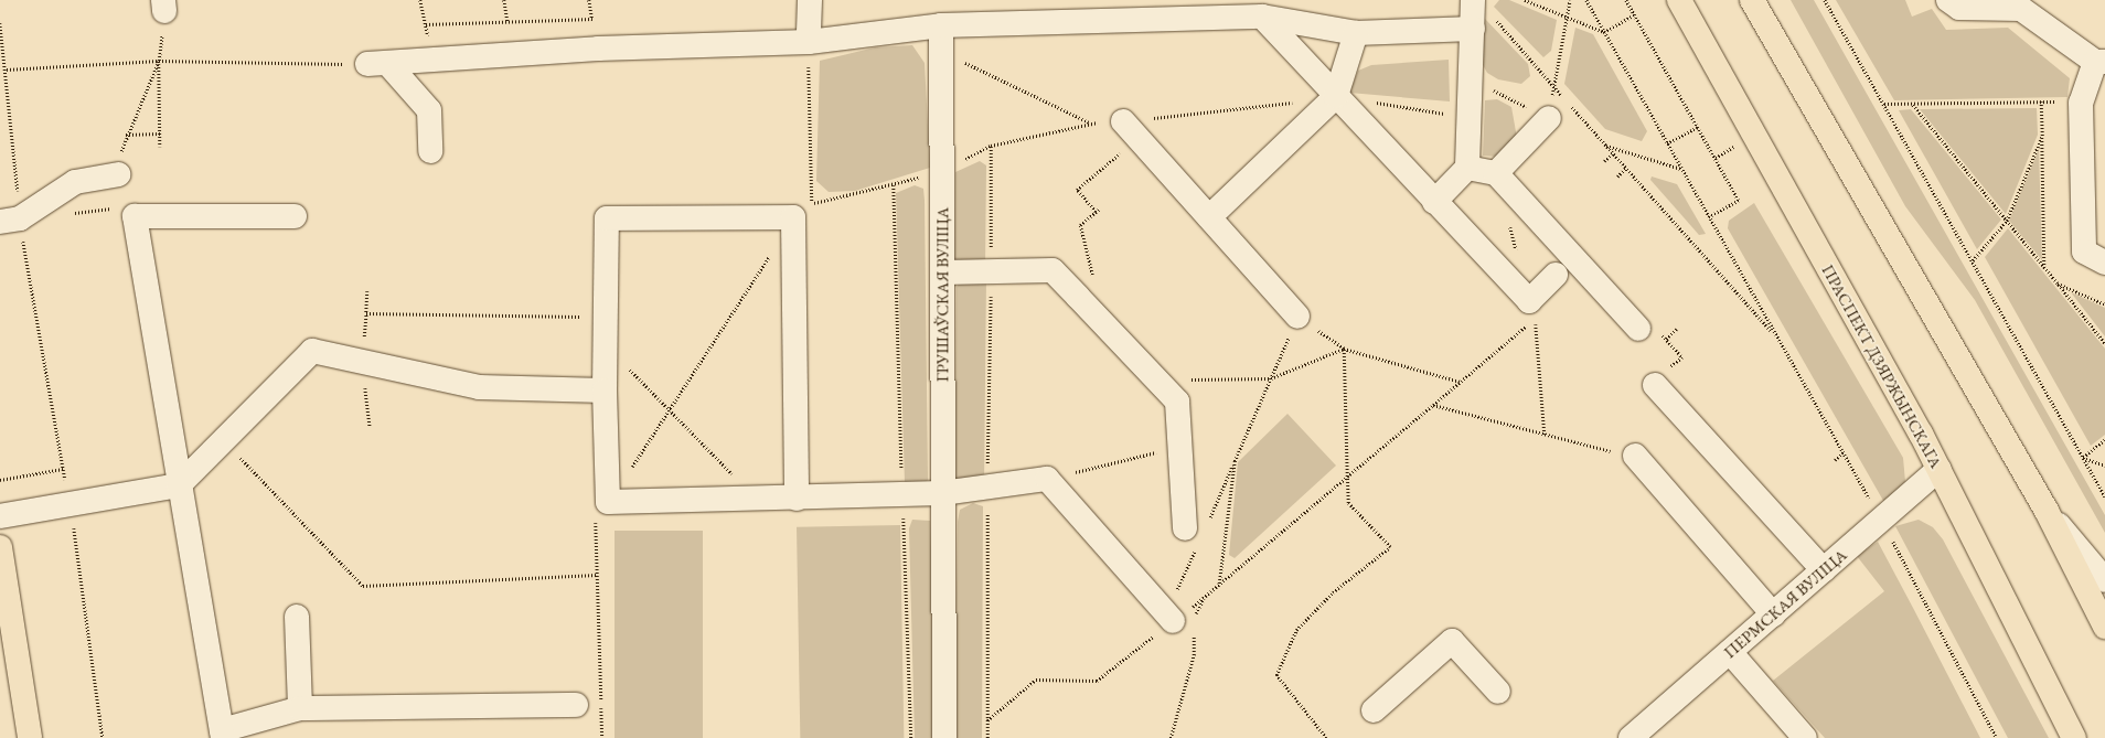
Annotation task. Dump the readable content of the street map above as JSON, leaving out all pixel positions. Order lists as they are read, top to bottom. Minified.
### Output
{"streets":{"main road":["ПРАСПЕКТ ДЗЯРЖЫНСКАГА"],"street":["ГРУШАЎСКАЯ ВУЛІЦА","ПЕРМСКАЯ ВУЛІЦА"]},"crossings":[["ПРАСПЕКТ ДЗЯРЖЫНСКАГА","ПЕРМСКАЯ ВУЛІЦА"]]}
